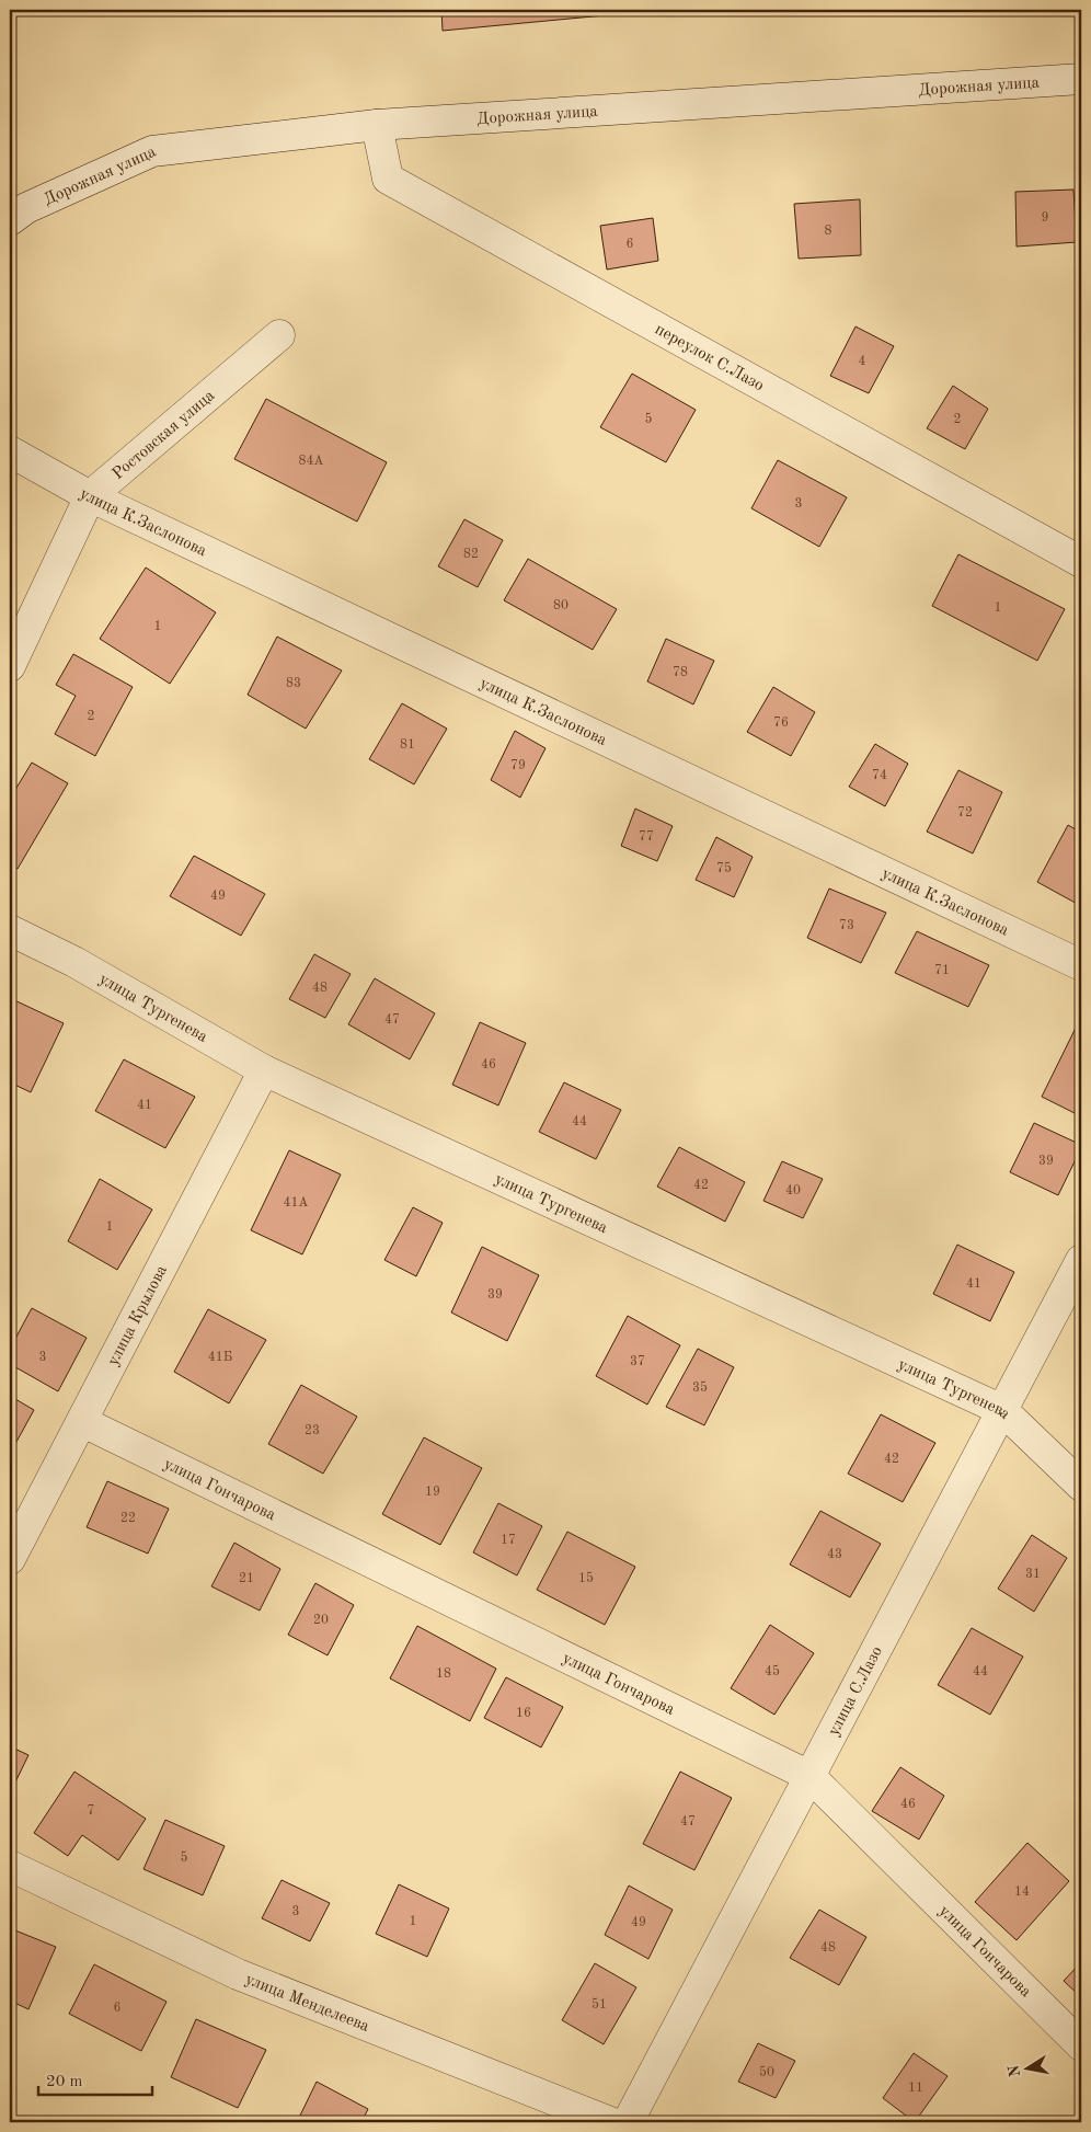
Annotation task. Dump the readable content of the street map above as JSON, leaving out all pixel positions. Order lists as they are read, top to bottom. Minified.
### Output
{"streets":{"street":["Дорожная улица","переулок С.Лазо","Ростовская улица","улица К.Заслонова","улица Тургенева","улица Крылова","улица Гончарова","улица С.Лазо","улица Менделеева"]},"crossings":[["Дорожная улица","переулок С.Лазо"],["Ростовская улица","улица К.Заслонова"],["улица Тургенева","улица Крылова"],["улица Тургенева","улица С.Лазо"],["улица Крылова","улица Гончарова"],["улица Гончарова","улица С.Лазо"]],"house_numbers":["9","8","6","4","5","2","84А","3","82","80","1","1","78","83","2","76","81","79","74","72","77","75","49","73","71","48","47","46","41","44","39","42","40","41А","1","41","39","3","41Б","37","35","23","42","19","22","17","43","31","21","15","20","45","44","18","16","46","7","47","5","14","3","1","49","48","51","6","50","11"],"scale_bar":"20 m","north":"left"}
